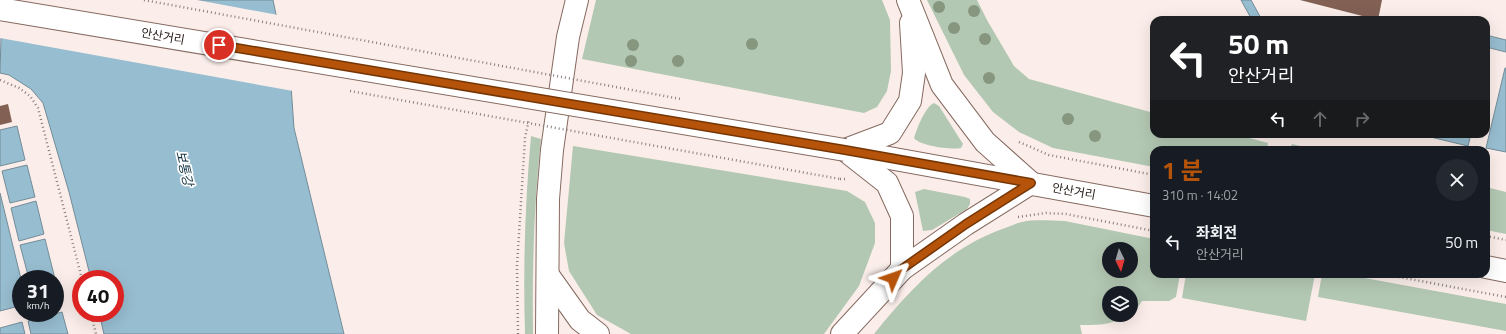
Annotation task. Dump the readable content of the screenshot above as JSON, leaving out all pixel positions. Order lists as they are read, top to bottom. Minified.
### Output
{"streets":{"street":["안산거리"]},"water":["보통강"],"north":"bottom","page":{"turn":["50 m","안산거리"],"heading":["1 분","310 m · 14:02"],"list":[{"name":"좌회전","note":"안산거리","value":"50 m"}],"speed":"31 km/h","limit":"40"}}
